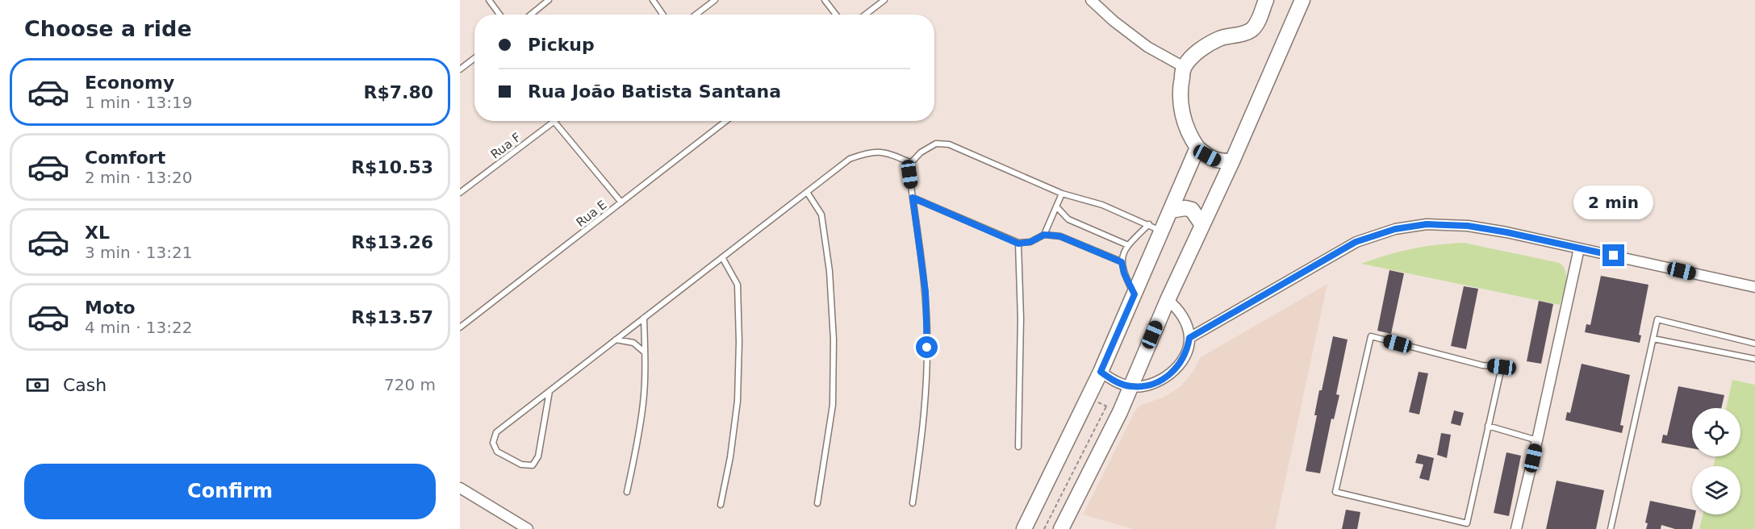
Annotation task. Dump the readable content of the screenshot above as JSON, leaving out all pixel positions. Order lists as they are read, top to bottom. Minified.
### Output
{"streets":{"lane":["Rua F","Rua E"]},"page":{"heading":"Choose a ride","banner":["Pickup","Rua João Batista Santana"],"list":[{"name":"Economy","note":"1 min · 13:19","value":"R$7.80"},{"name":"Comfort","note":"2 min · 13:20","value":"R$10.53"},{"name":"XL","note":"3 min · 13:21","value":"R$13.26"},{"name":"Moto","note":"4 min · 13:22","value":"R$13.57"}],"bubble":"2 min","pay":["Cash","720 m"],"buttons":"Confirm"}}
